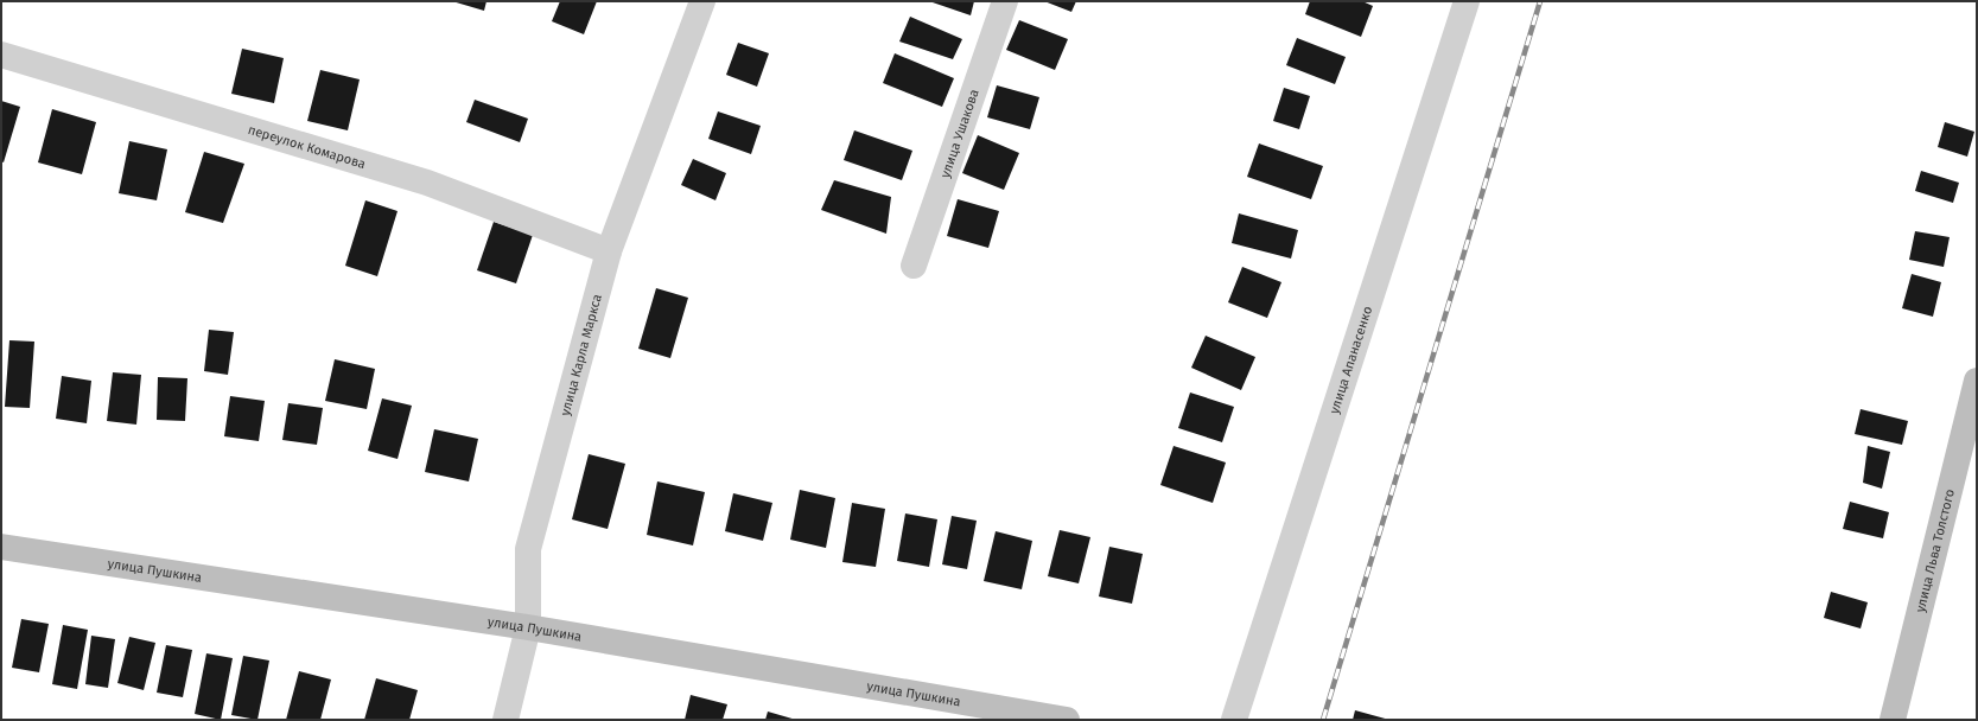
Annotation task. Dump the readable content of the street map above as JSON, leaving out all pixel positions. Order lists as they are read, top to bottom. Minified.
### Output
{"streets":{"main road":["улица Льва Толстого","улица Пушкина"],"street":["улица Ушакова","переулок Комарова","улица Карла Маркса","улица Апанасенко"]},"crossings":[["переулок Комарова","улица Карла Маркса"],["улица Карла Маркса","улица Пушкина"]]}
